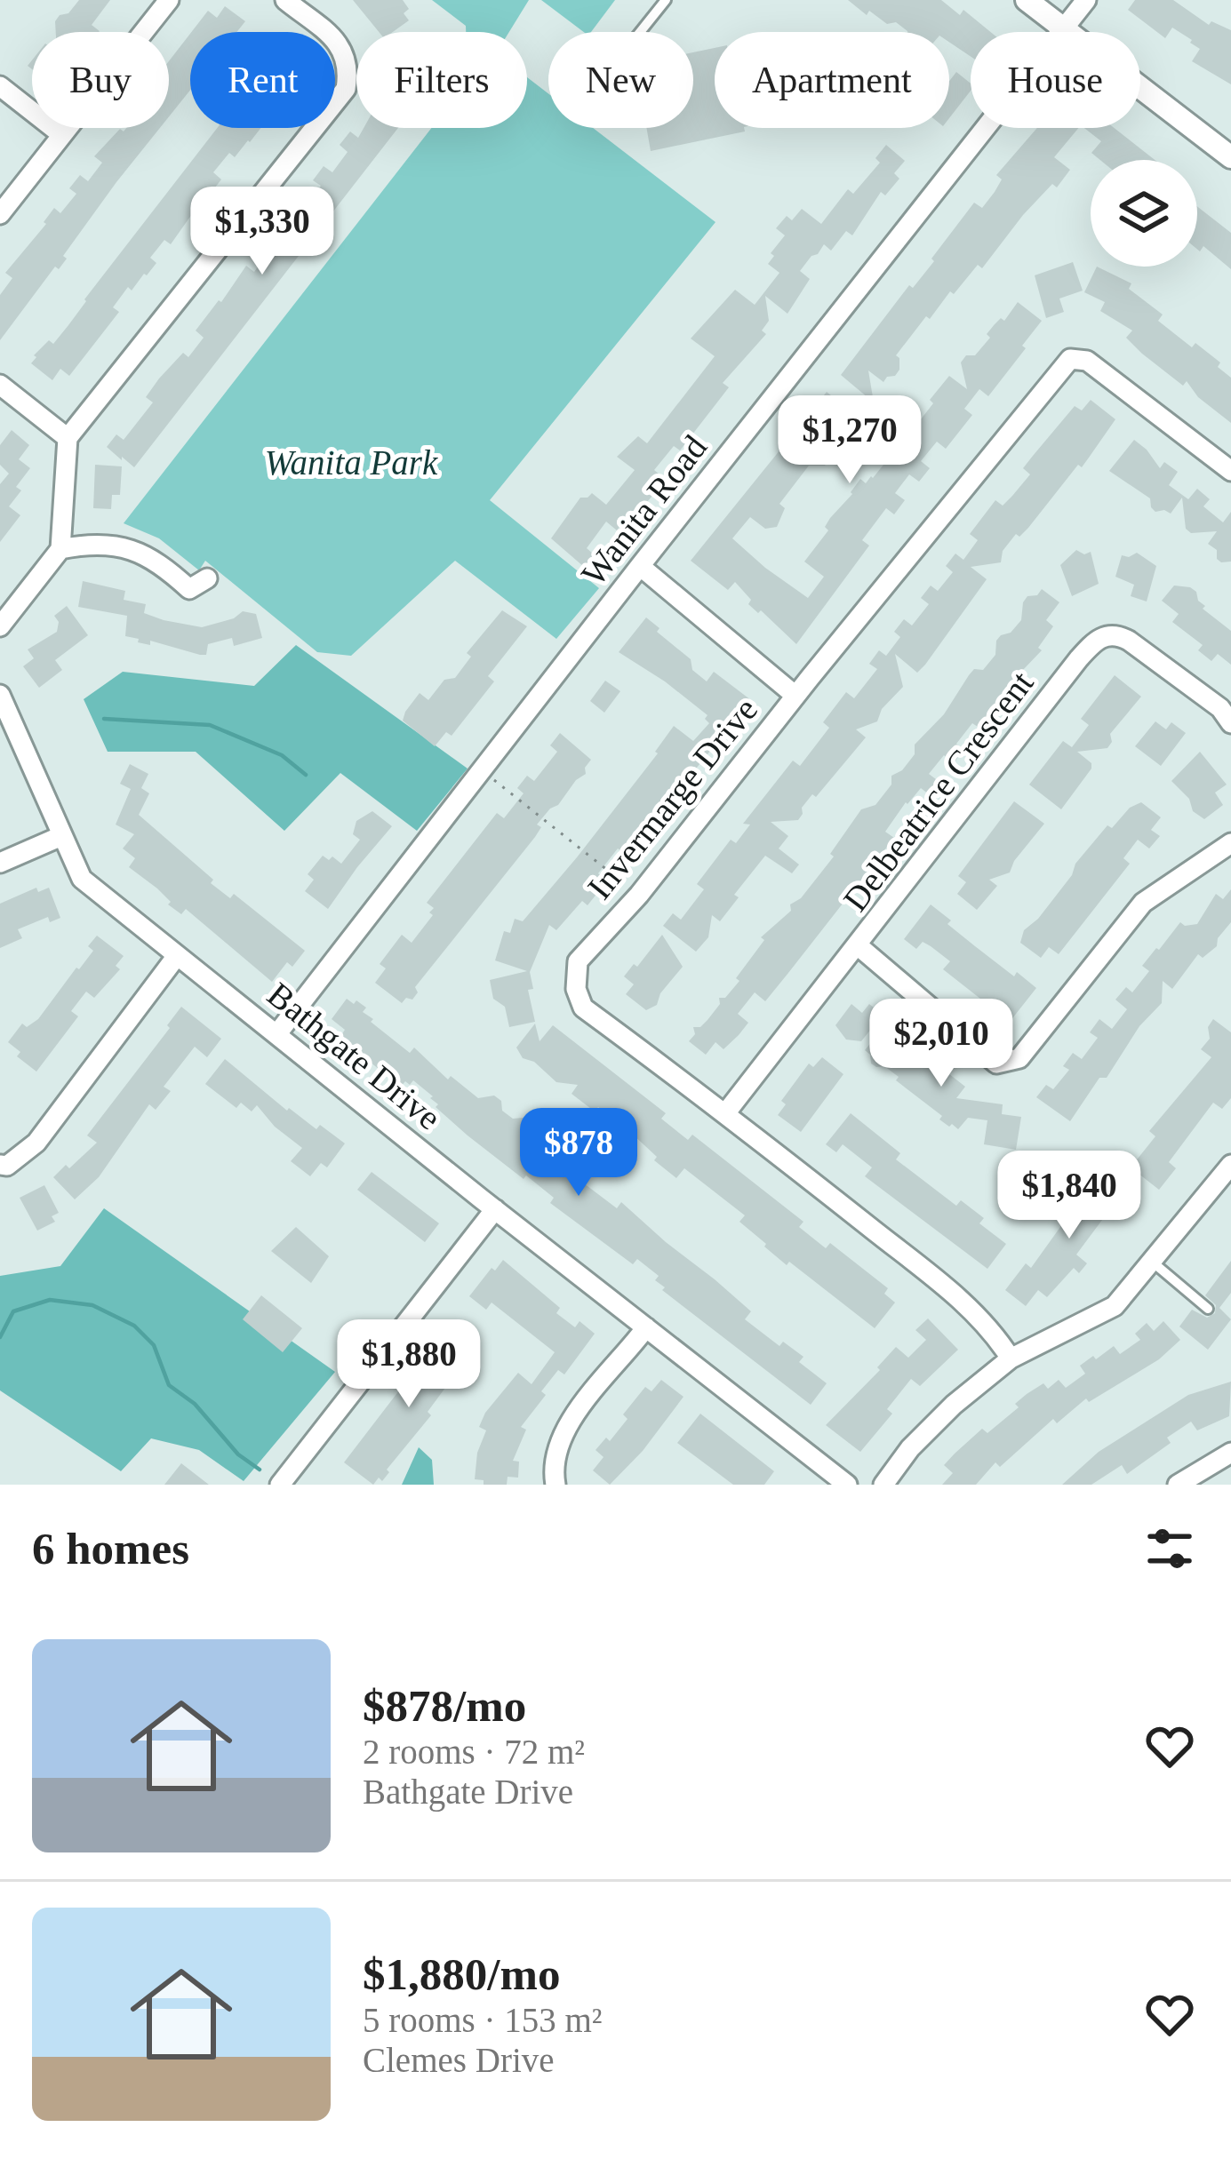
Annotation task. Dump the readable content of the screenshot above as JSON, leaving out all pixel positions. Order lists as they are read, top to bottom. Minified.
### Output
{"streets":{"street":["Wanita Road","Delbeatrice Crescent","Invermarge Drive","Bathgate Drive"]},"crossings":[["Wanita Road","Bathgate Drive"],["Delbeatrice Crescent","Invermarge Drive"]],"parks":["Wanita Park"],"page":{"chip":["Buy","Rent","Filters","New","Apartment","House"],"price":["$1,330","$1,270","$2,010","$878","$1,840","$1,880"],"heading":"6 homes","list":[{"name":"$878/mo","note":"2 rooms · 72 m² · Bathgate Drive"},{"name":"$1,880/mo","note":"5 rooms · 153 m² · Clemes Drive"}]}}
